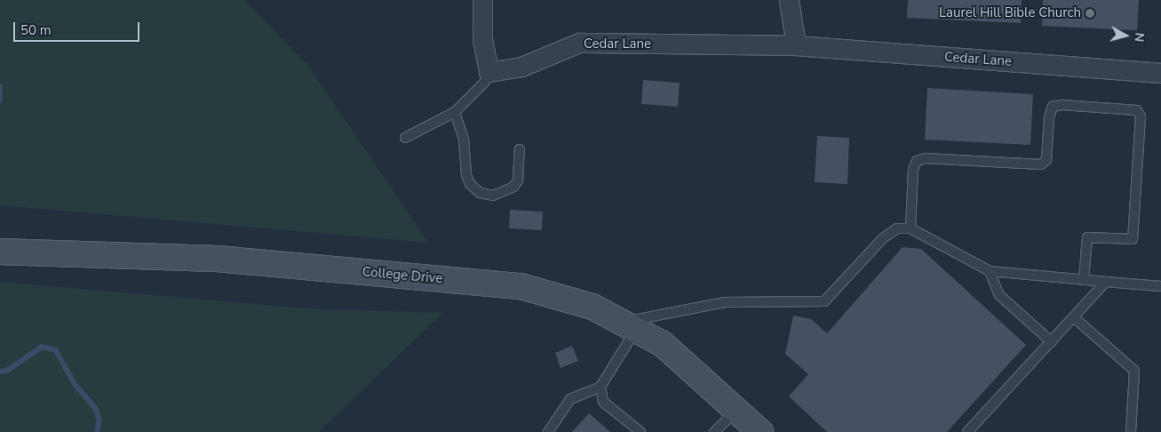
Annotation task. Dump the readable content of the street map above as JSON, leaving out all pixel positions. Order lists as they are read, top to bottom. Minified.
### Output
{"streets":{"main road":["College Drive"],"street":["Cedar Lane"]},"places":["Laurel Hill Bible Church"],"scale_bar":"50 m","north":"right"}
